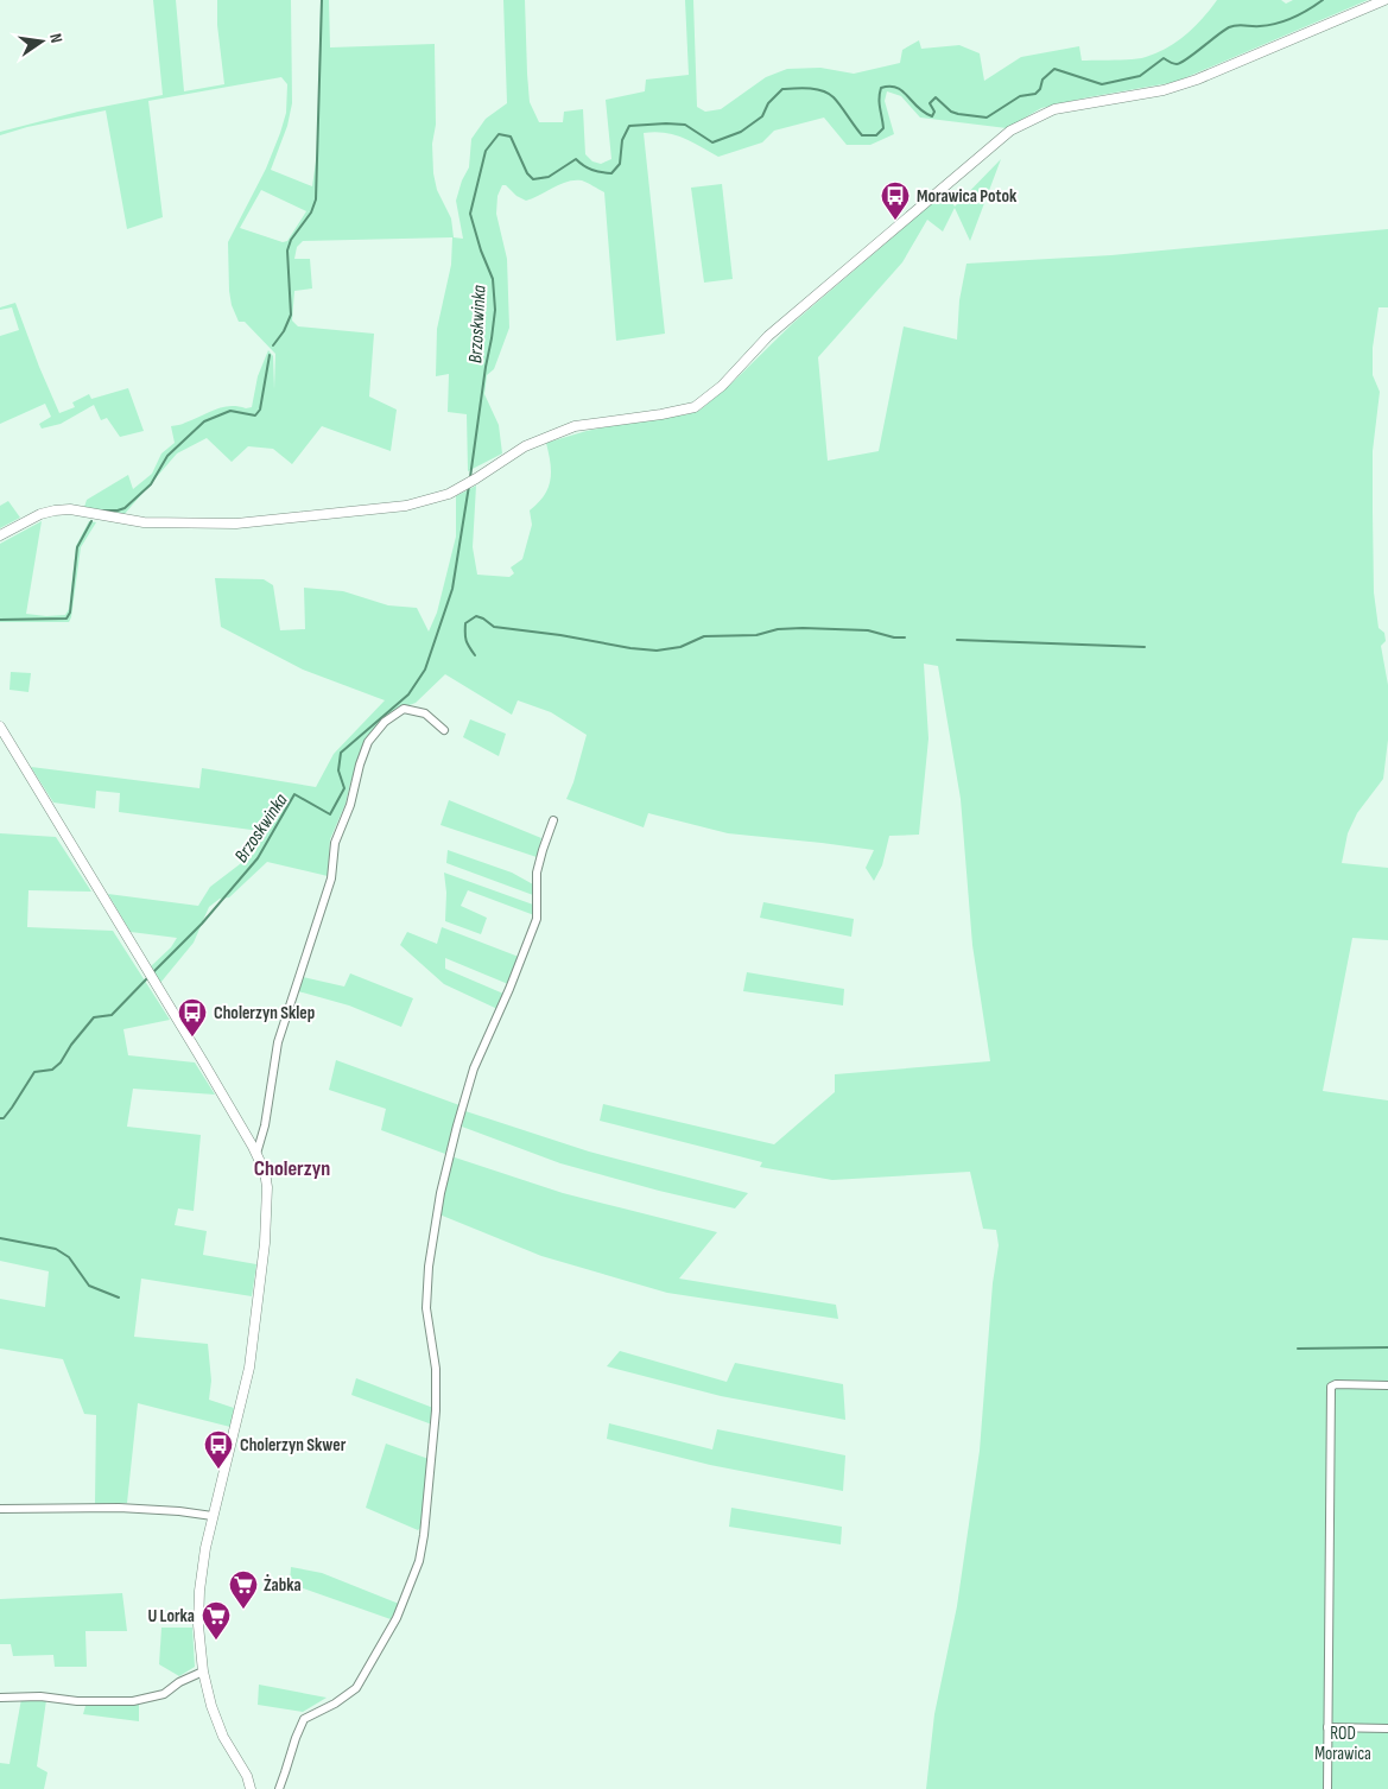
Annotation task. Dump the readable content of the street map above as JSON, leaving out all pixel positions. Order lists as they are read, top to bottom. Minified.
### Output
{"districts":["Cholerzyn"],"water":["Brzoskwinka"],"parks":["ROD Morawica"],"places":{"bus stop":["Morawica Potok","Cholerzyn Sklep","Cholerzyn Skwer"],"supermarket":["Żabka","U Lorka"]},"north":"right"}
